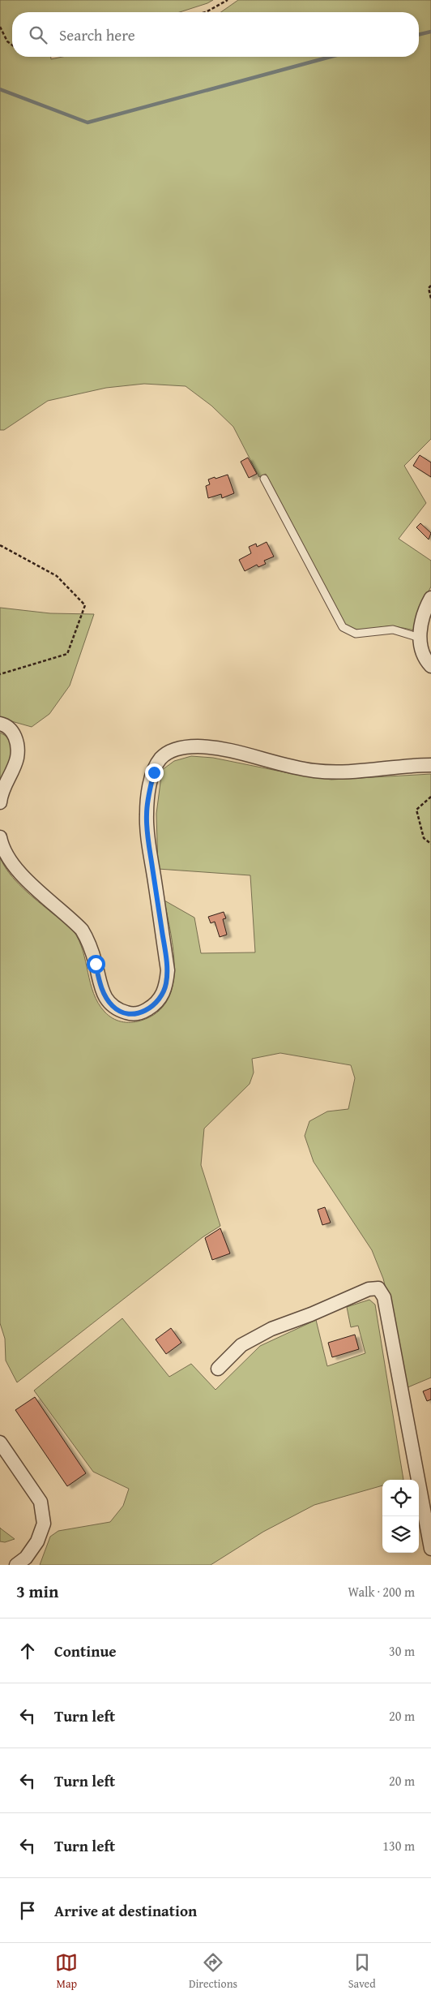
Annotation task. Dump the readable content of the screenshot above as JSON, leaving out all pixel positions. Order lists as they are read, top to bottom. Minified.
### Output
{"page":{"search":"Search here","heading":["3 min","Walk · 200 m"],"list":[["Continue","30 m"],["Turn left","20 m"],["Turn left","20 m"],["Turn left","130 m"],"Arrive at destination"],"nav":["Map","Directions","Saved"]}}
